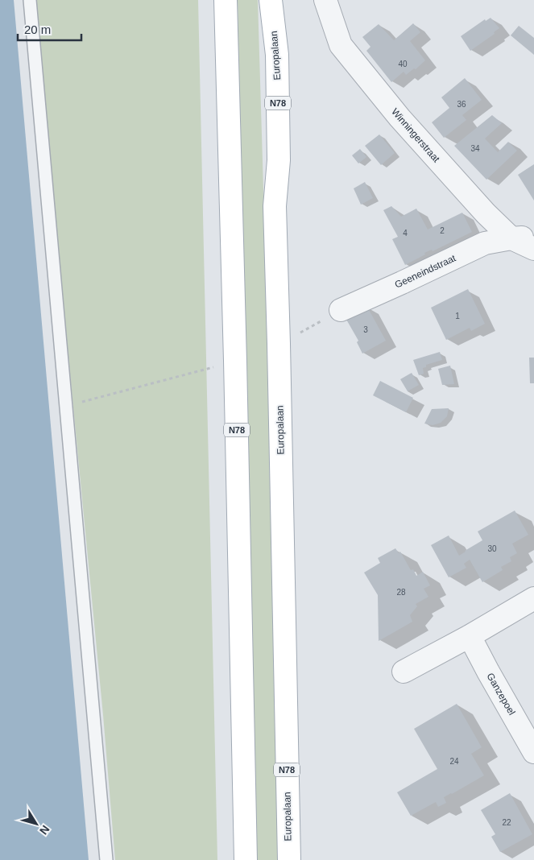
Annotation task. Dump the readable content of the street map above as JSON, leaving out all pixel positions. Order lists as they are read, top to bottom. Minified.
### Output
{"streets":{"main road":["Europalaan","N78"],"street":["Winningerstraat","Geeneindstraat","Ganzepoel"]},"crossings":[["Winningerstraat","Geeneindstraat"]],"house_numbers":["40","36","34","2","4","1","3","30","28","24","22"],"scale_bar":"20 m","north":"bottom right"}
